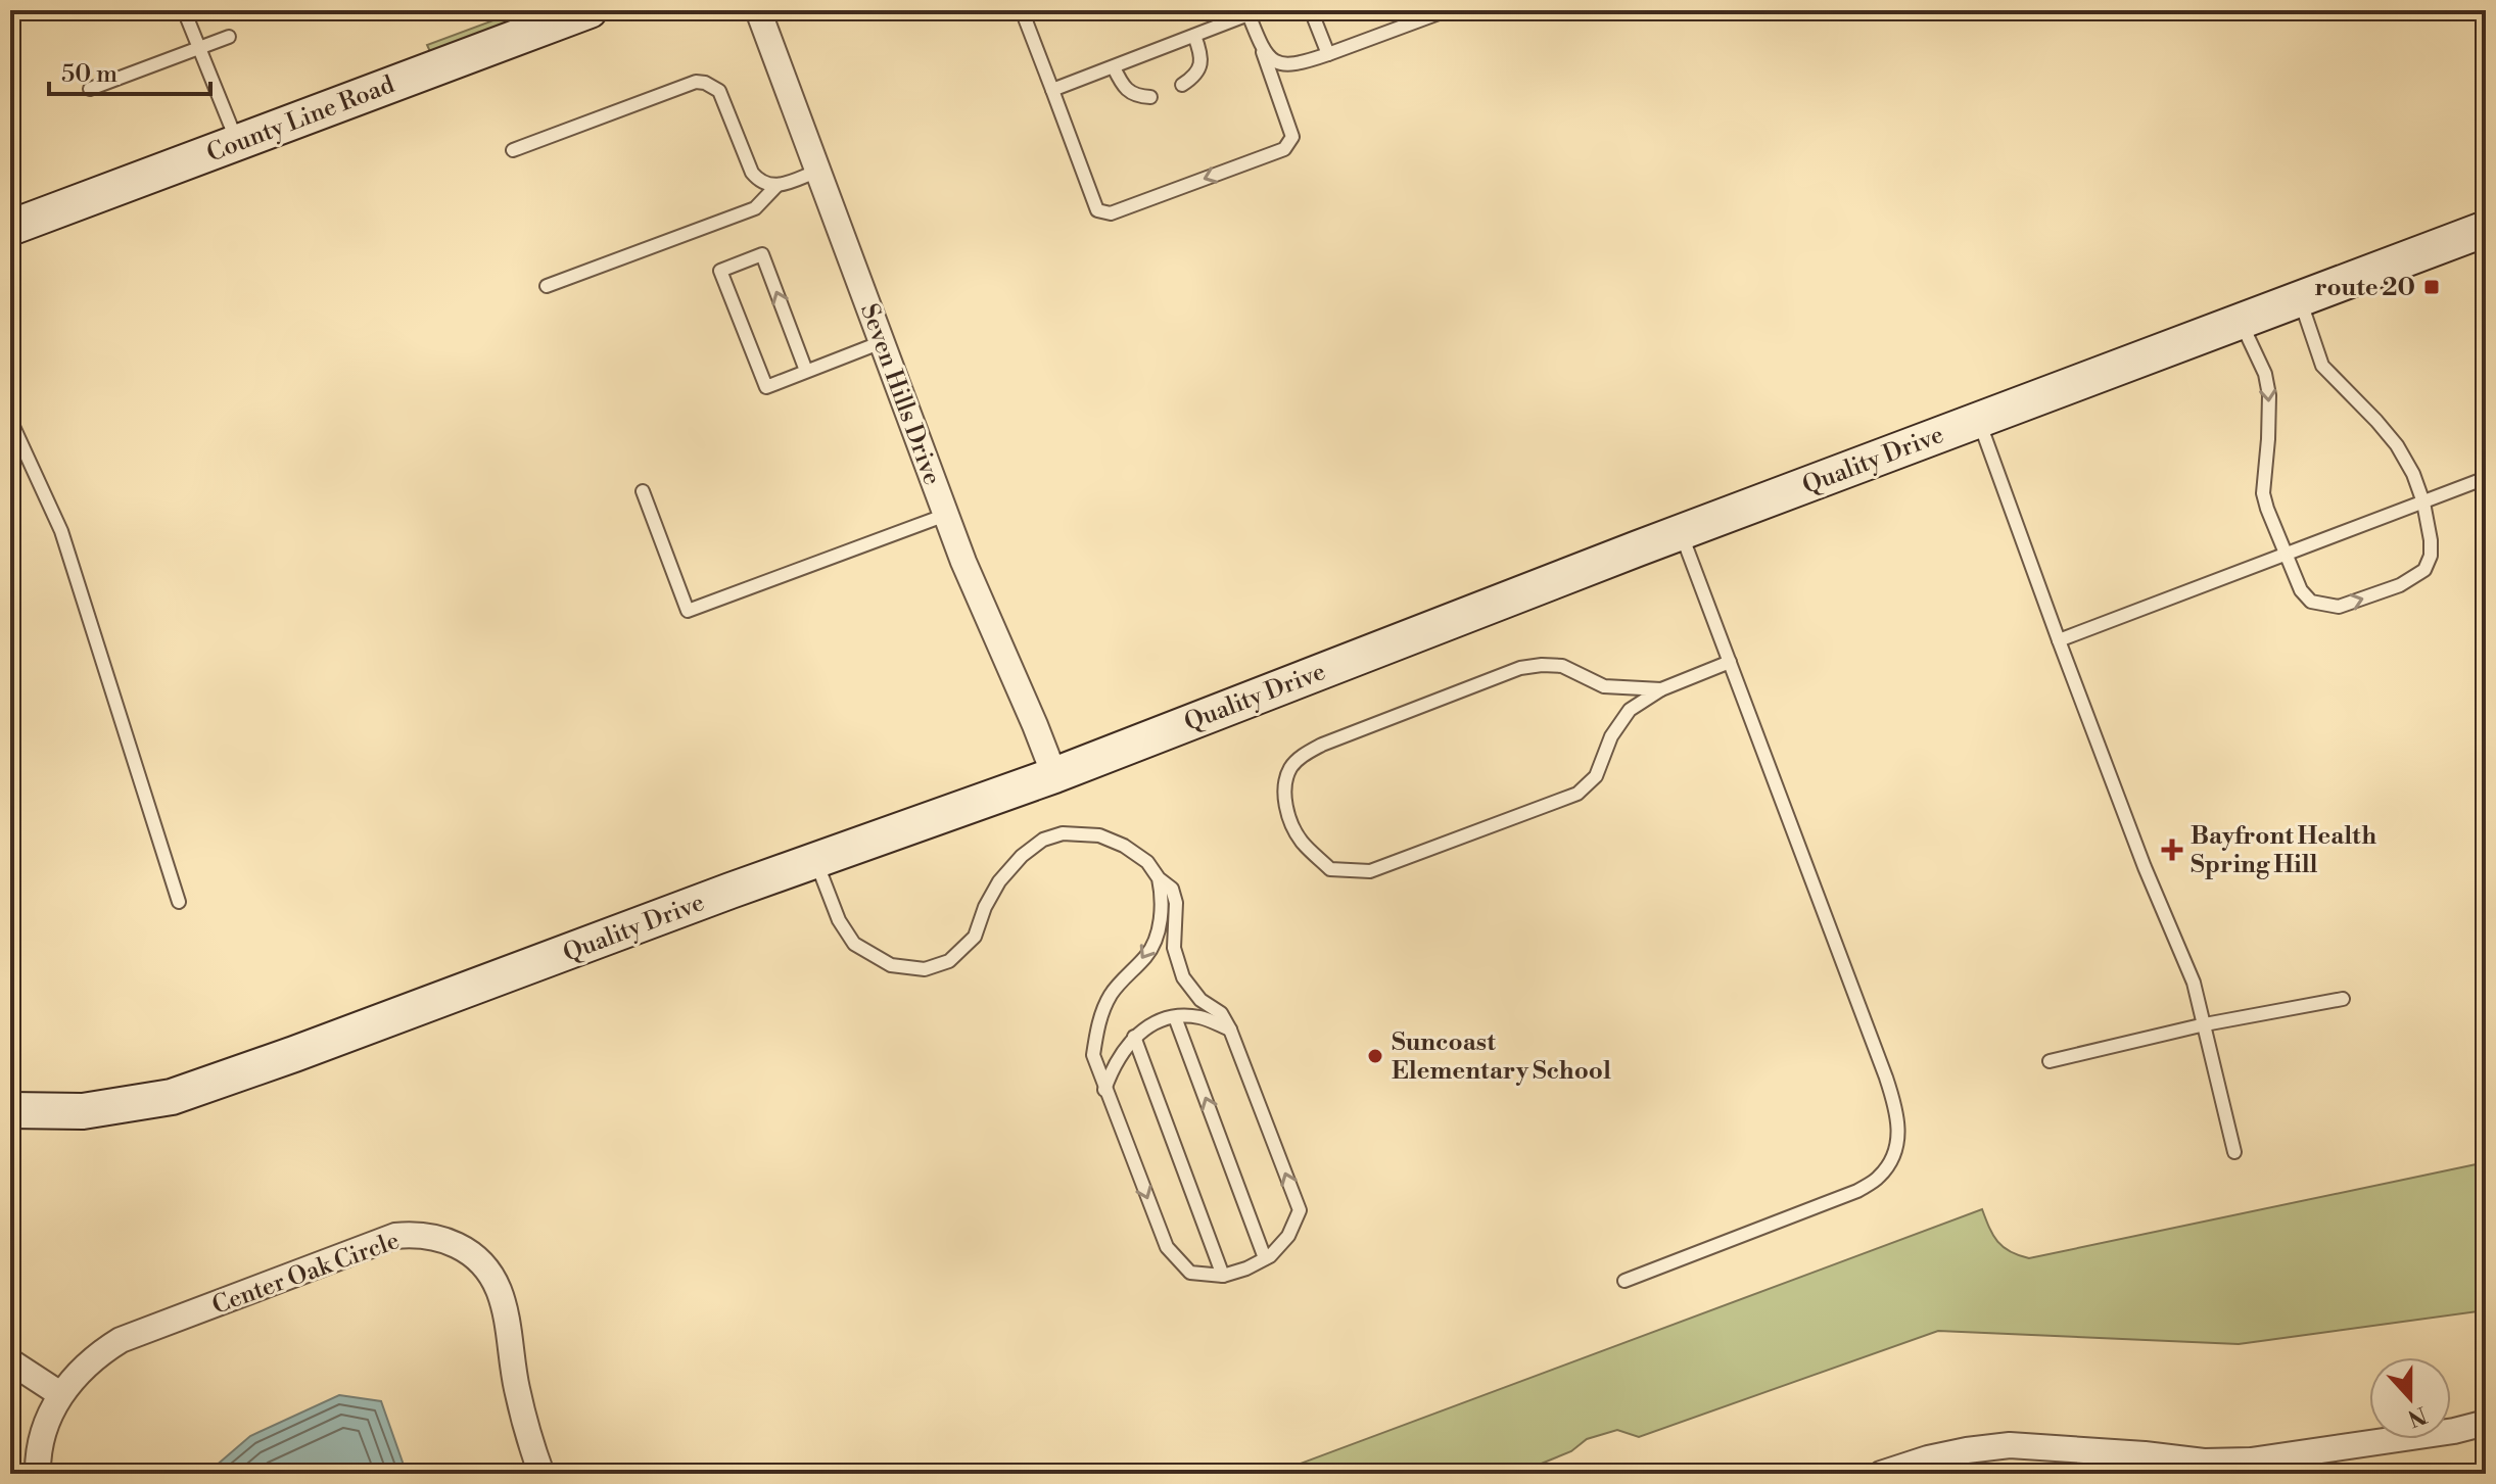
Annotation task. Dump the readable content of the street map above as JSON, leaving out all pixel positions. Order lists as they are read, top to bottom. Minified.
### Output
{"streets":{"street":["County Line Road","Seven Hills Drive","Quality Drive","Center Oak Circle"]},"crossings":[["Seven Hills Drive","Quality Drive"]],"places":{"transit":["route 20"],"health":["Bayfront Health Spring Hill"],"other":["Suncoast Elementary School"]},"scale_bar":"50 m","north":"bottom"}
